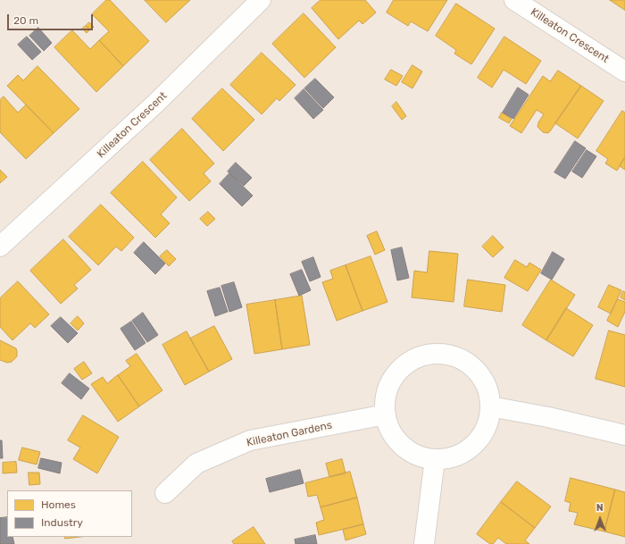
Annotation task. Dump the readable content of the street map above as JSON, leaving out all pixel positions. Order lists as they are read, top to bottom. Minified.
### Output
{"streets":{"street":["Killeaton Crescent","Killeaton Gardens"]},"legend":["Homes","Industry"],"scale_bar":"20 m","north":"top"}
